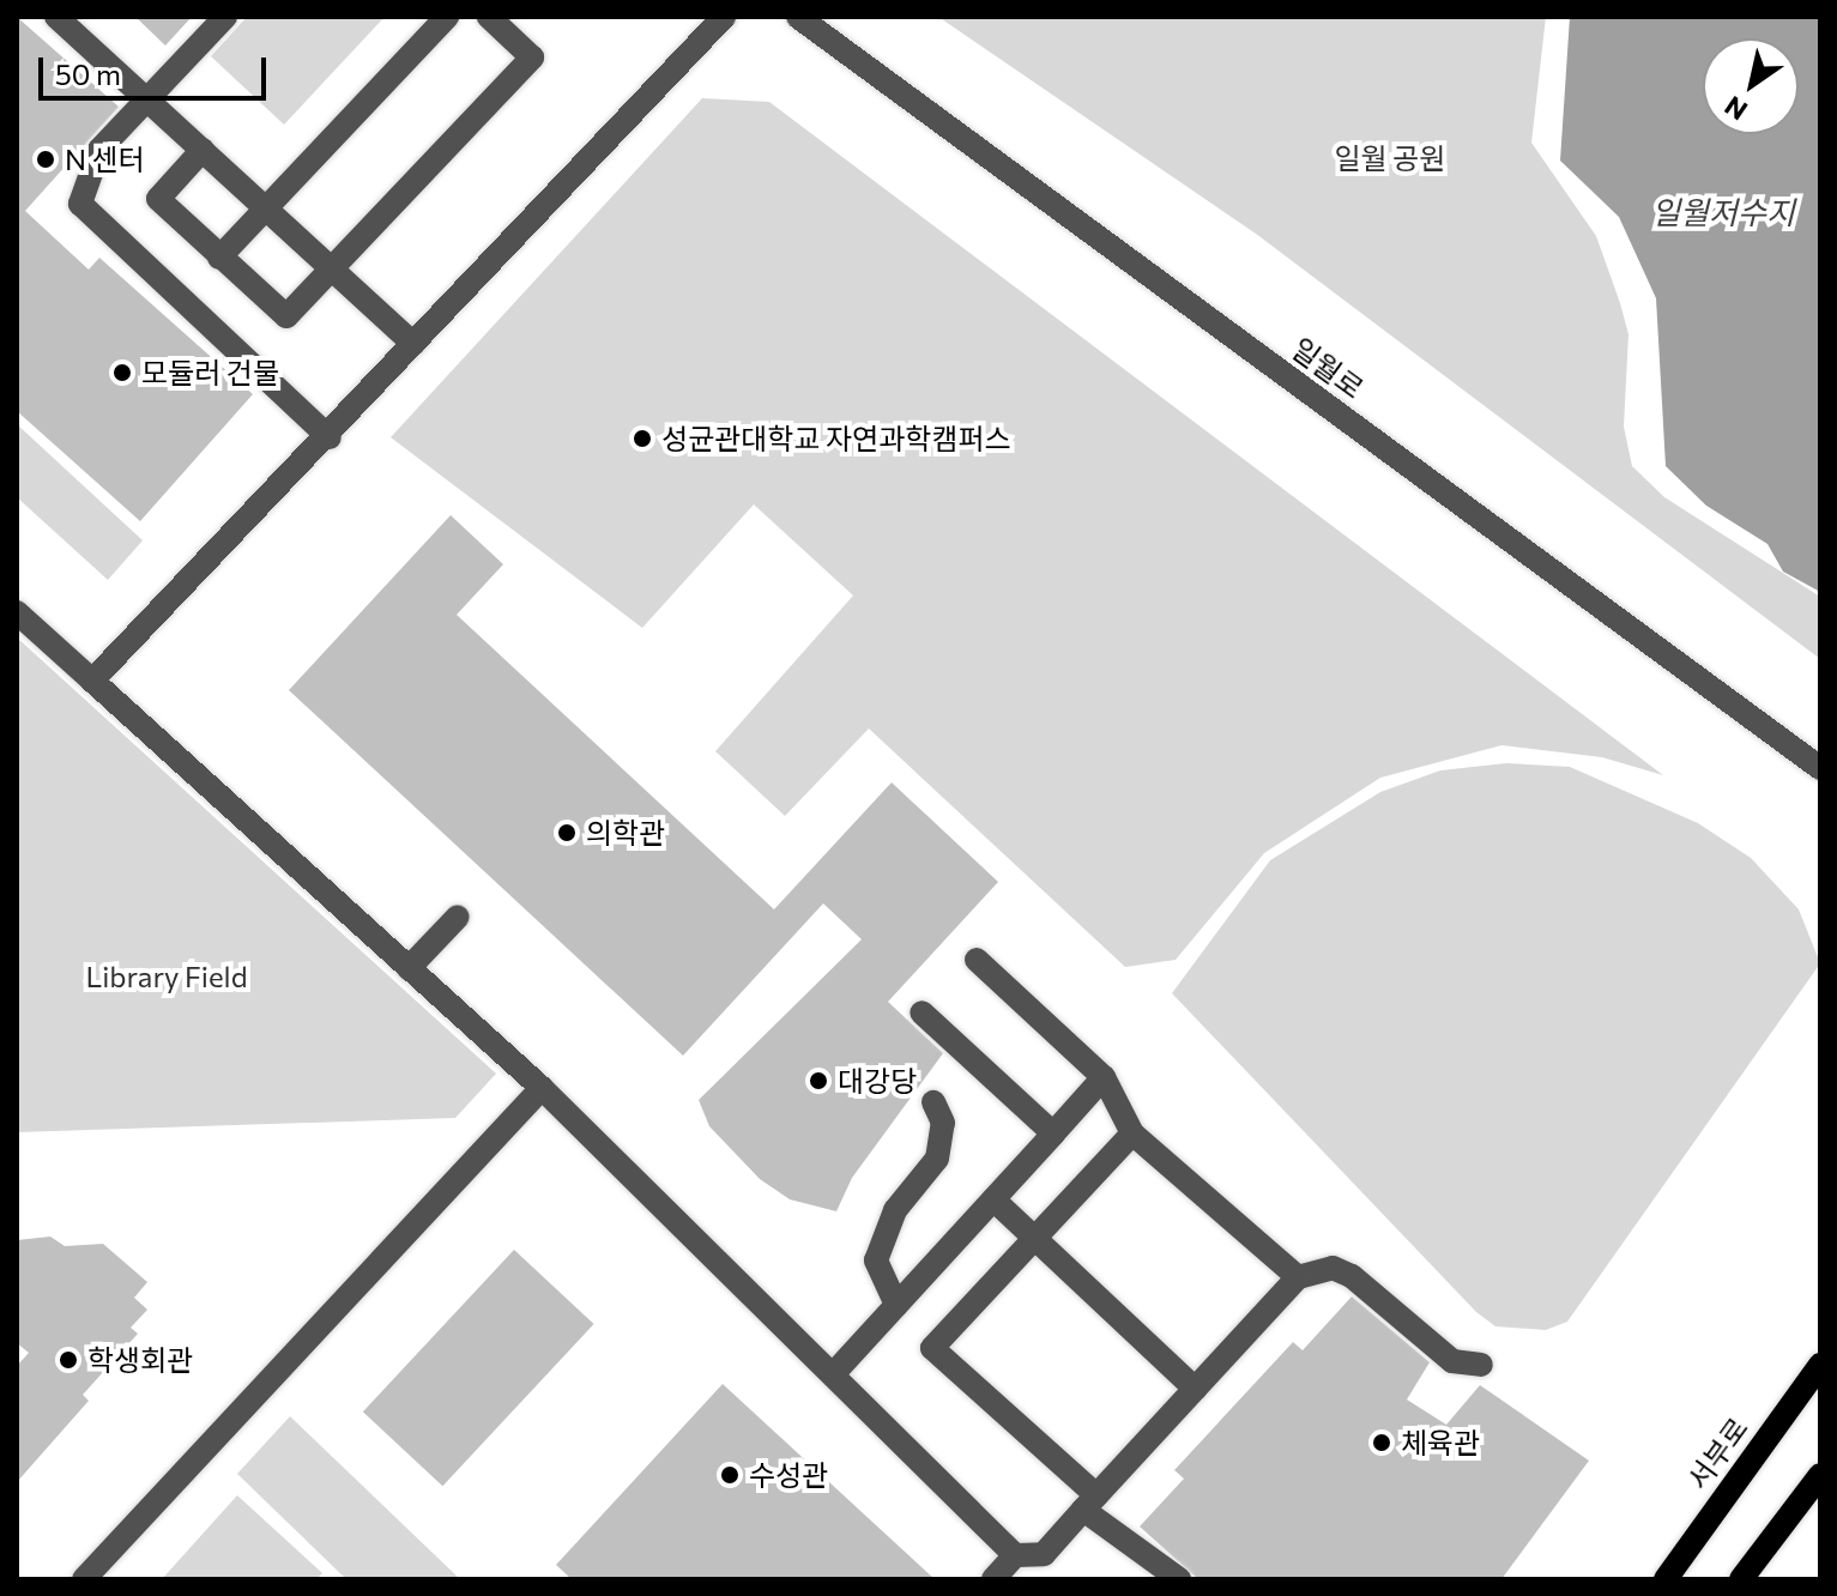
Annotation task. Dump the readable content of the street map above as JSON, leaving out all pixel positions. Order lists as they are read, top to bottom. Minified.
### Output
{"streets":{"main road":["서부로"],"street":["일월로"]},"water":["일월저수지"],"parks":["일월 공원","Library Field"],"places":["N 센터","모듈러 건물","성균관대학교 자연과학캠퍼스","의학관","대강당","학생회관","체육관","수성관"],"scale_bar":"50 m","north":"bottom left"}
